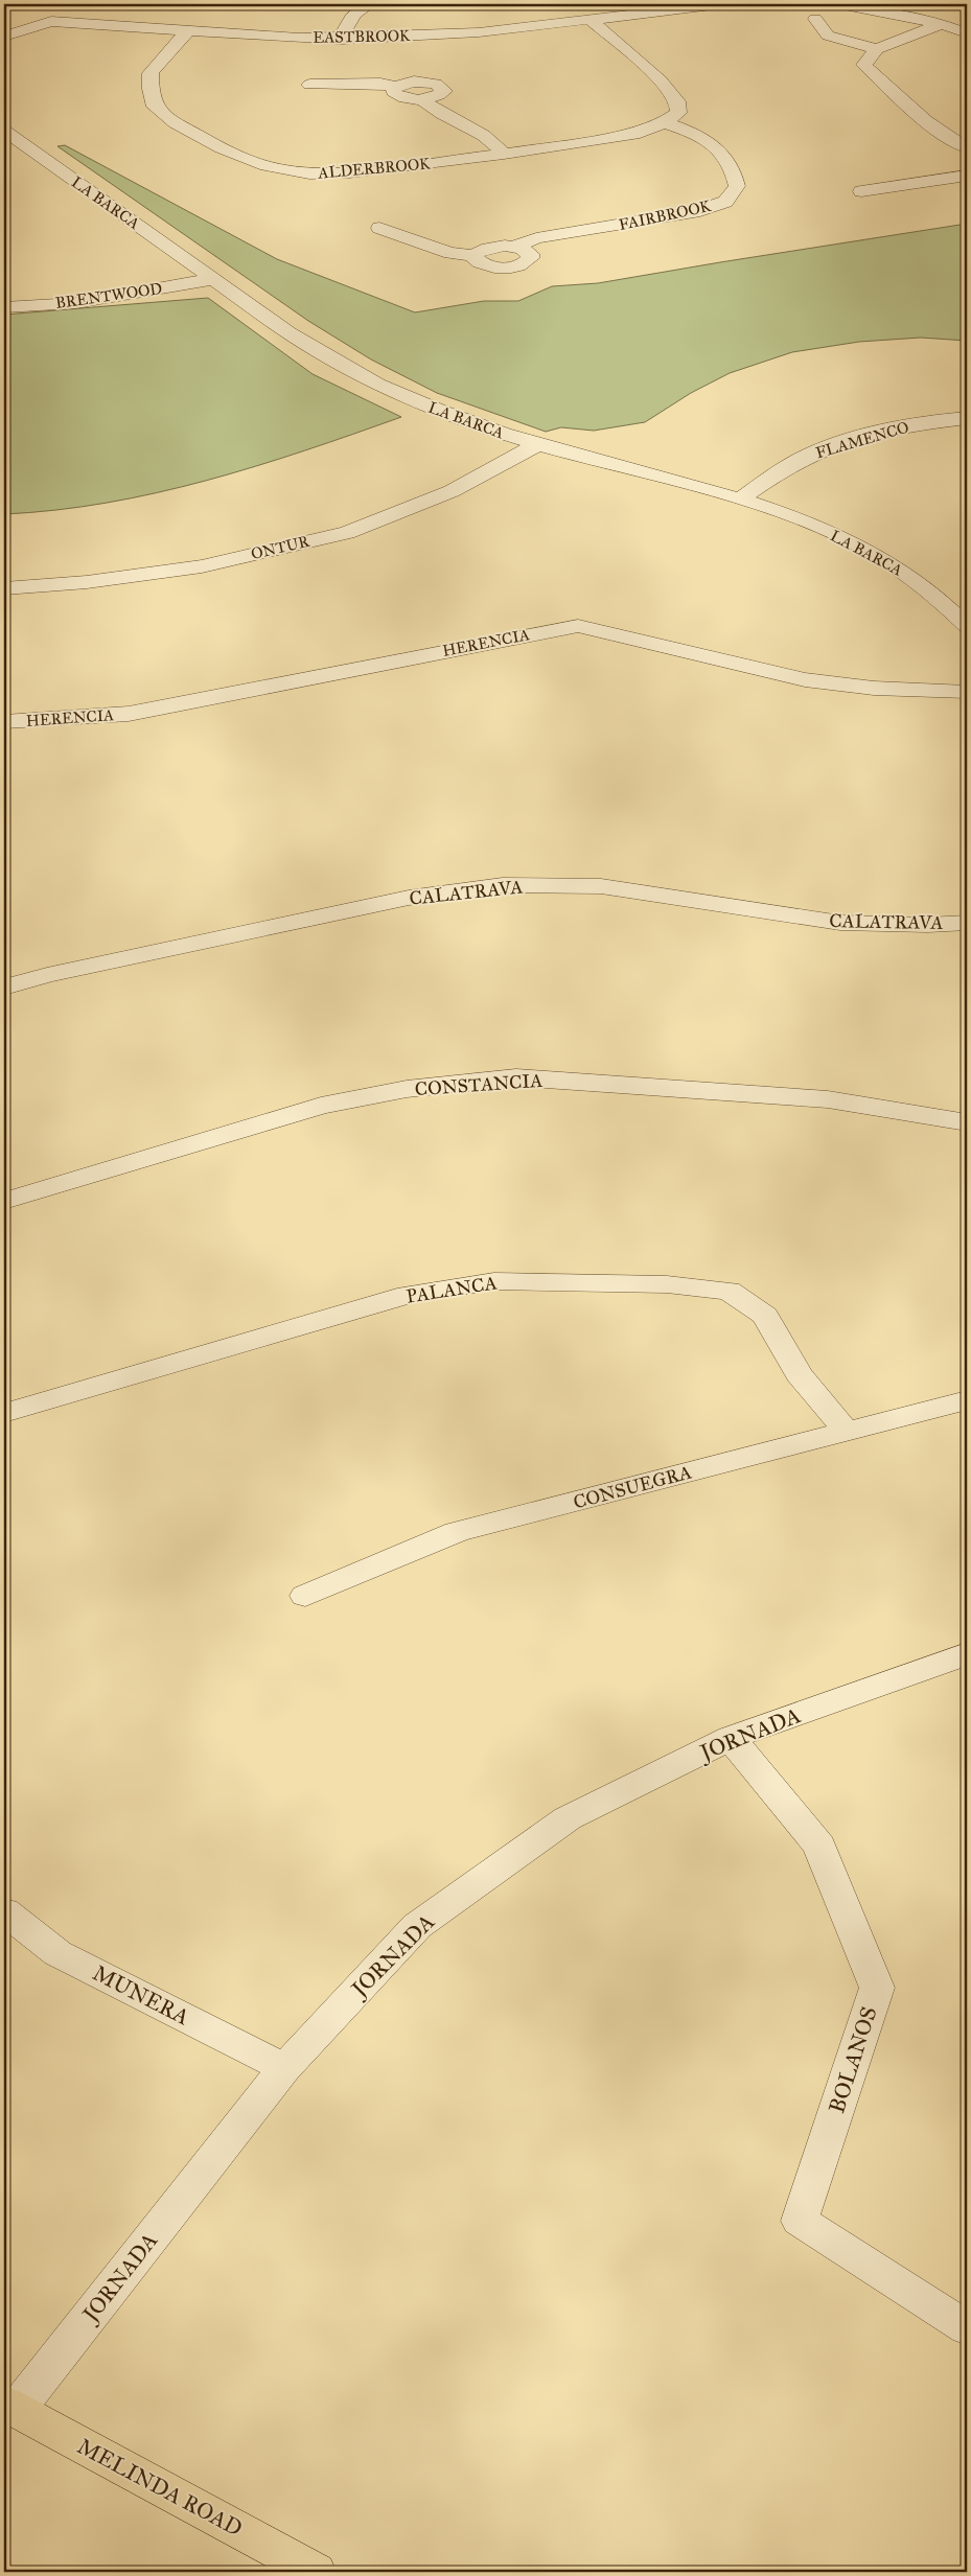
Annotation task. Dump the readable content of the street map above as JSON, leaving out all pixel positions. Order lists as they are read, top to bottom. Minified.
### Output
{"streets":{"main road":["MELINDA ROAD"],"street":["EASTBROOK","ALDERBROOK","LA BARCA","FAIRBROOK","BRENTWOOD","FLAMENCO","ONTUR","HERENCIA","CALATRAVA","CONSTANCIA","PALANCA","CONSUEGRA","JORNADA","MUNERA","BOLANOS"]},"crossings":[["EASTBROOK","ALDERBROOK"],["ALDERBROOK","FAIRBROOK"],["LA BARCA","BRENTWOOD"],["LA BARCA","FLAMENCO"],["LA BARCA","ONTUR"],["PALANCA","CONSUEGRA"],["JORNADA","MUNERA"],["JORNADA","BOLANOS"],["JORNADA","MELINDA ROAD"]]}
